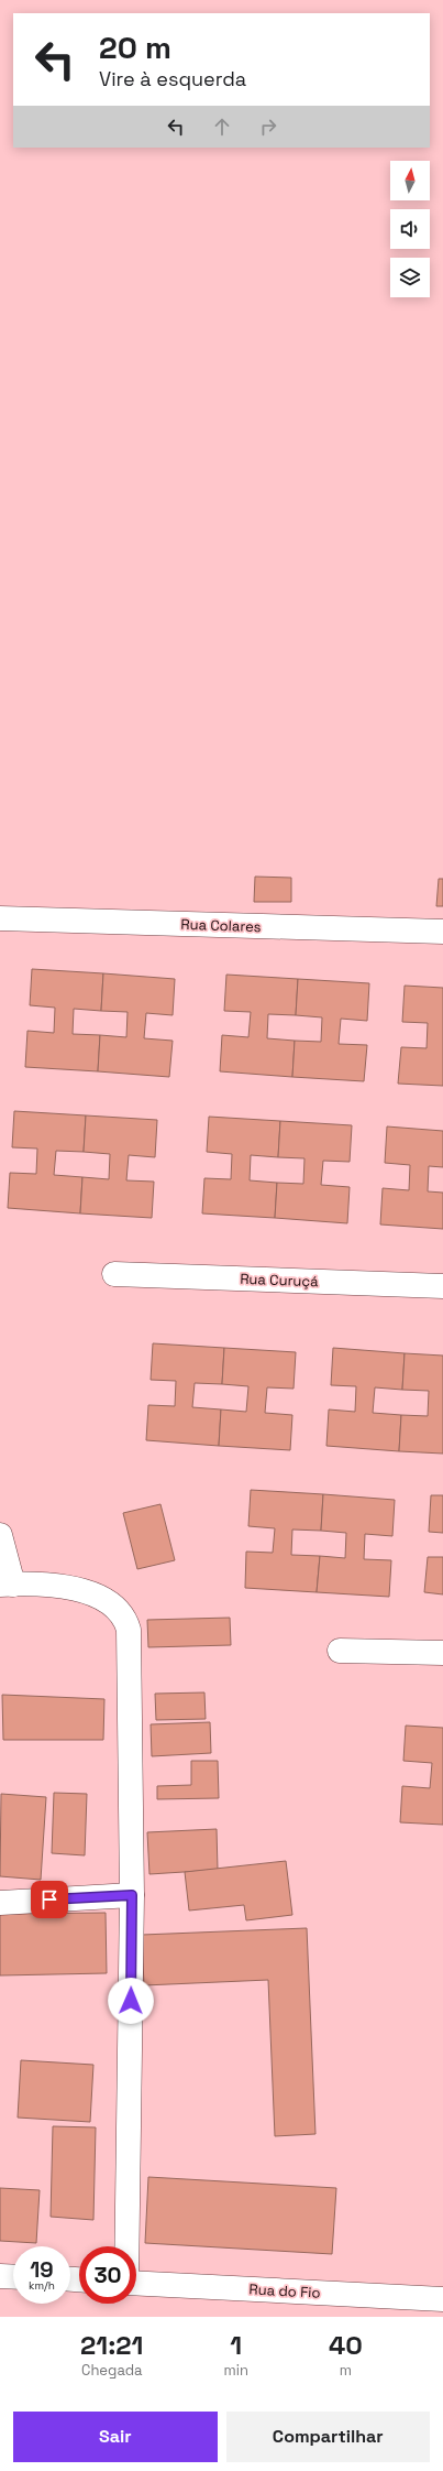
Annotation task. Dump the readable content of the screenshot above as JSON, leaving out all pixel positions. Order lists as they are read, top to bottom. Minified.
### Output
{"streets":{"street":["Rua Colares","Rua Curuçá","Rua do Fio"]},"north":"top","page":{"turn":["20 m","Vire à esquerda"],"speed":"19 km/h","limit":"30","eta":["21:21","Chegada","1","min","40","m"],"buttons":["Sair","Compartilhar"]}}
